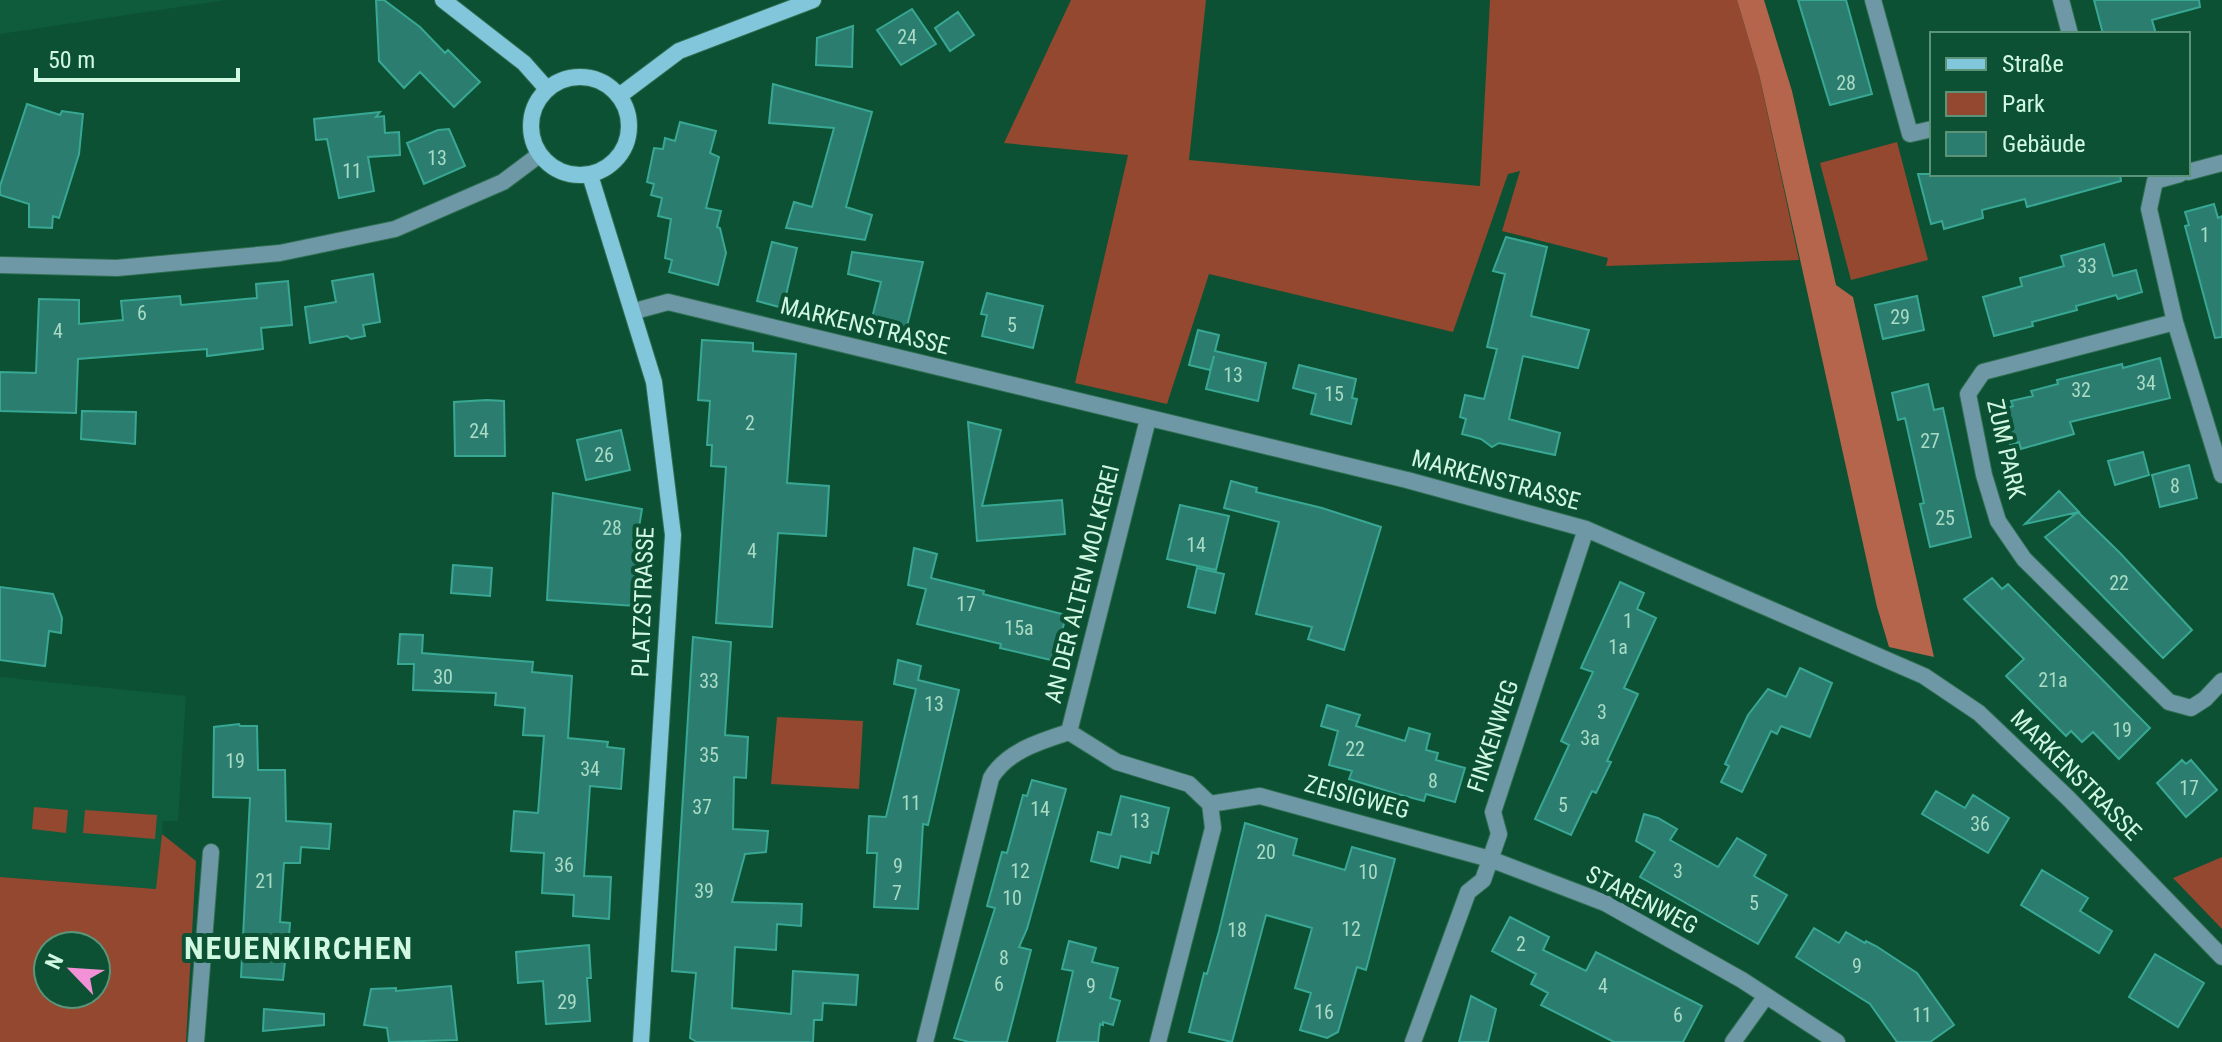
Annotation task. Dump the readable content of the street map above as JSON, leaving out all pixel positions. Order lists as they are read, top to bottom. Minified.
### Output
{"streets":{"street":["MARKENSTRASSE","ZUM PARK","AN DER ALTEN MOLKEREI","PLATZSTRASSE","FINKENWEG","ZEISIGWEG","STARENWEG"]},"crossings":[["MARKENSTRASSE","AN DER ALTEN MOLKEREI"],["MARKENSTRASSE","PLATZSTRASSE"],["MARKENSTRASSE","FINKENWEG"],["FINKENWEG","ZEISIGWEG"],["FINKENWEG","STARENWEG"],["ZEISIGWEG","STARENWEG"]],"districts":["NEUENKIRCHEN"],"house_numbers":["24","28","13","11","1","33","6","29","5","4","13","34","32","15","2","24","27","26","8","25","28","14","4","22","17","1","15a","1a","30","21a","33","13","3","19","3a","22","35","19","34","8","17","11","5","37","14","13","36","20","36","9","12","3","10","21","39","7","10","5","12","18","2","8","9","6","9","4","29","16","6","11"],"legend":["Straße","Park","Gebäude"],"scale_bar":"50 m","north":"top left"}
